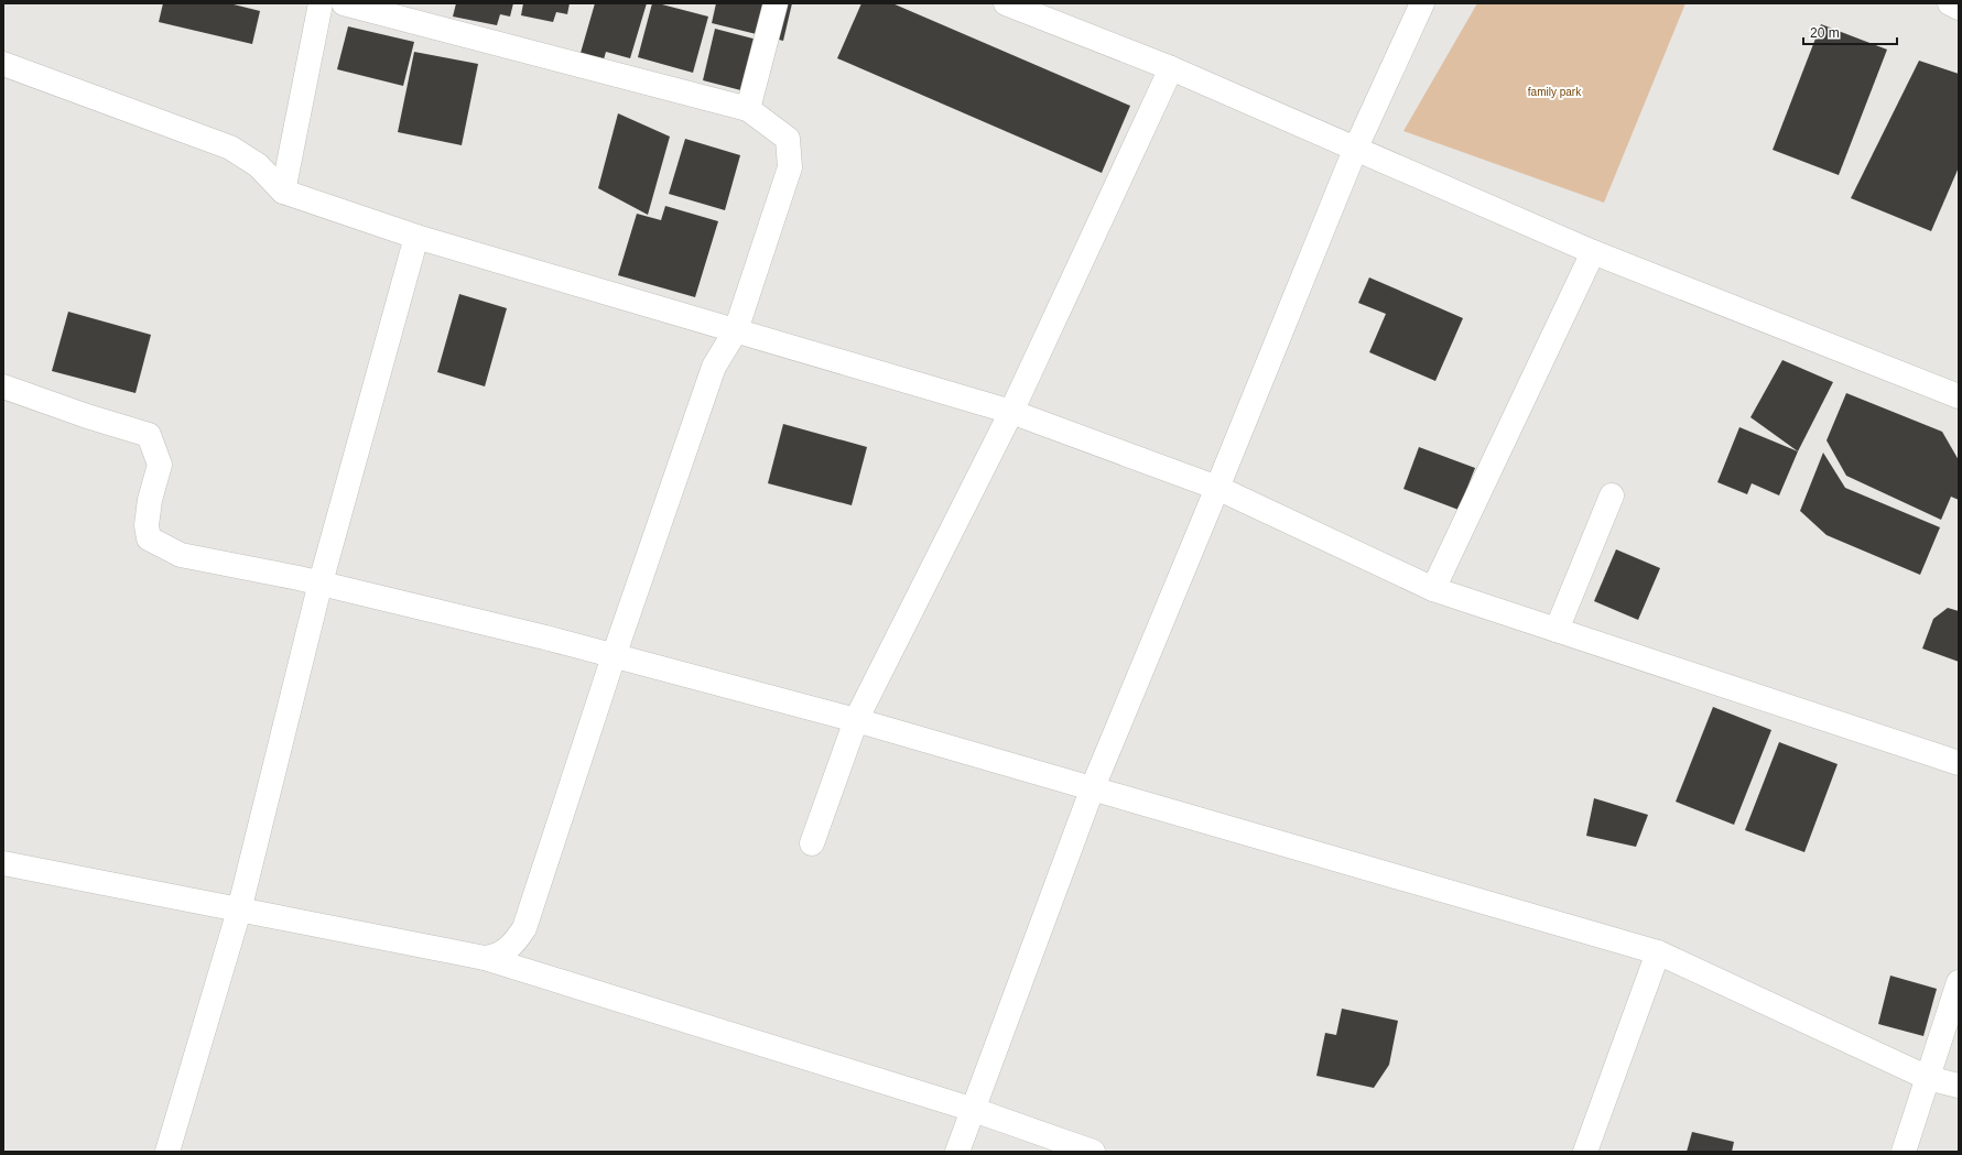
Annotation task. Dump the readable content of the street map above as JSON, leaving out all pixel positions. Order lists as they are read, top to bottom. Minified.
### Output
{"parks":["family park"],"scale_bar":"20 m"}
